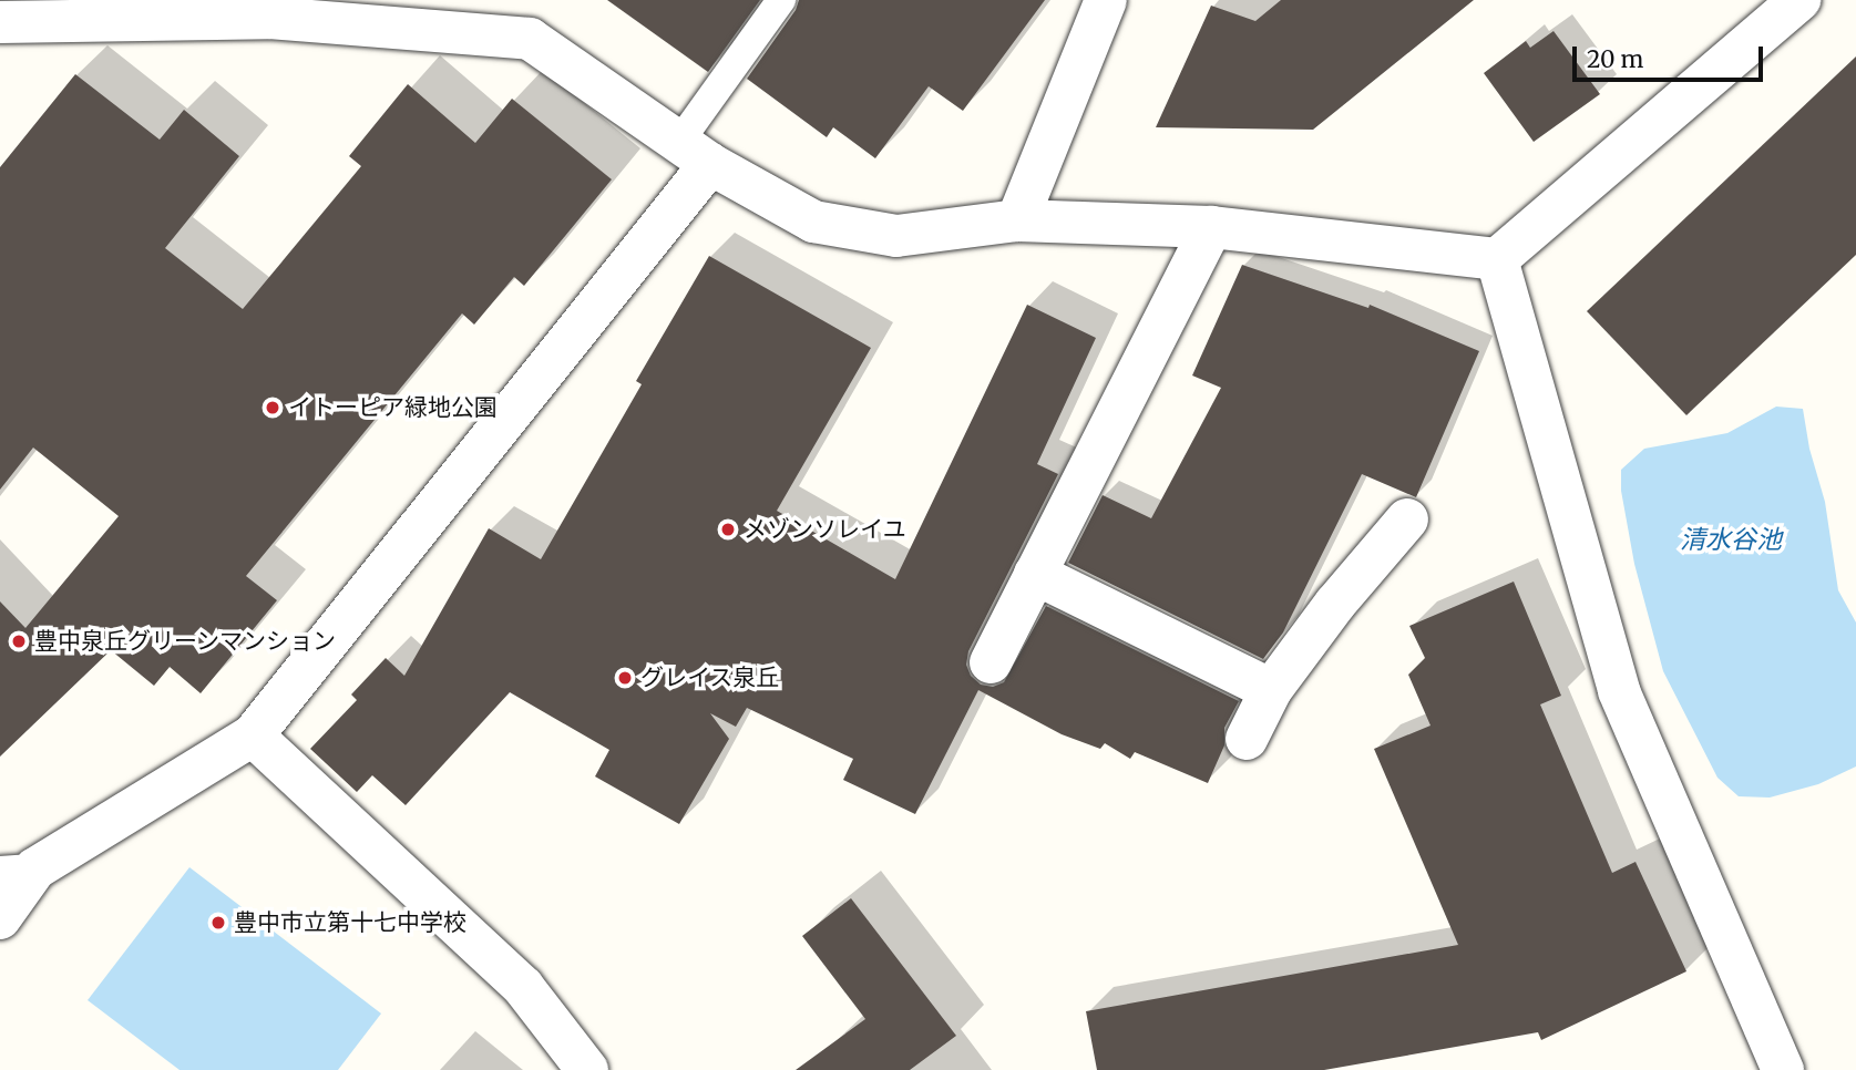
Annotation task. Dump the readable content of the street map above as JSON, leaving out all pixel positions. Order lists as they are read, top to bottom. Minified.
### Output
{"water":["清水谷池"],"places":["イトーピア緑地公園","メゾンソレイユ","豊中泉丘グリーンマンション","グレイス泉丘","豊中市立第十七中学校"],"scale_bar":"20 m"}
